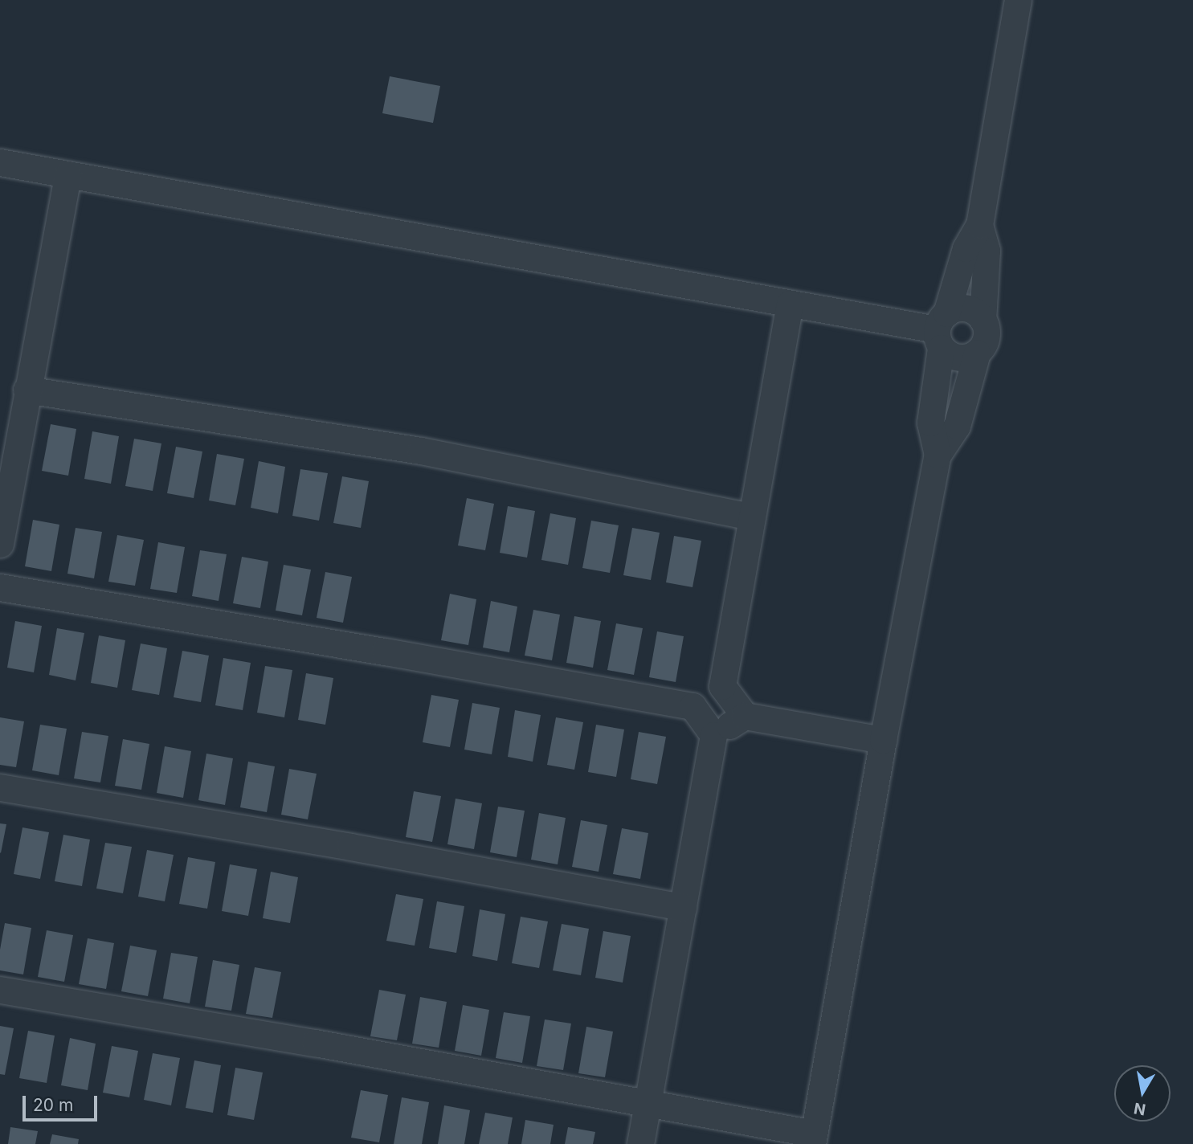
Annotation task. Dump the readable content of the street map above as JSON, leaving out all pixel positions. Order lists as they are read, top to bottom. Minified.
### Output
{"scale_bar":"20 m","north":"bottom"}
